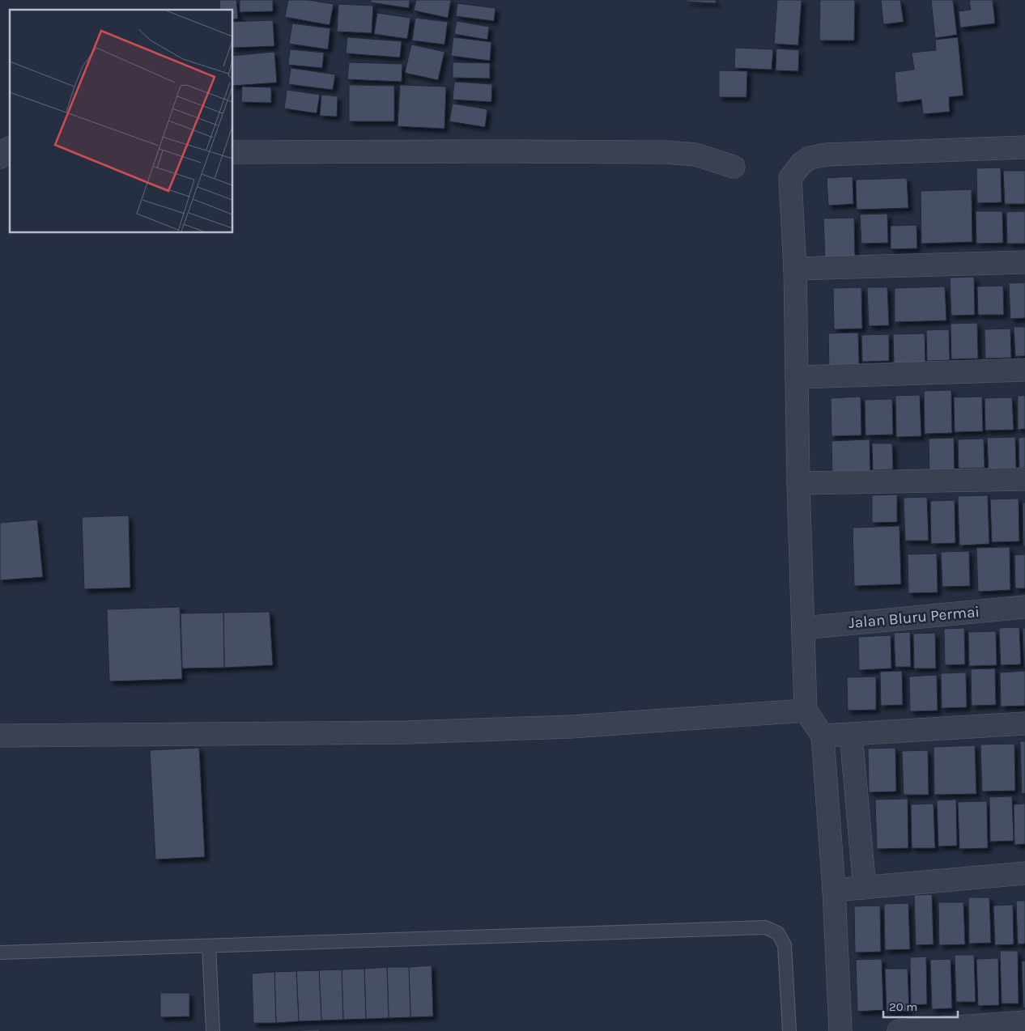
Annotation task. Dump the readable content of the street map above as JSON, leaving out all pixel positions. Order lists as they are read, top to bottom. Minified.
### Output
{"streets":{"street":["Jalan Bluru Permai"]},"scale_bar":"20 m"}
